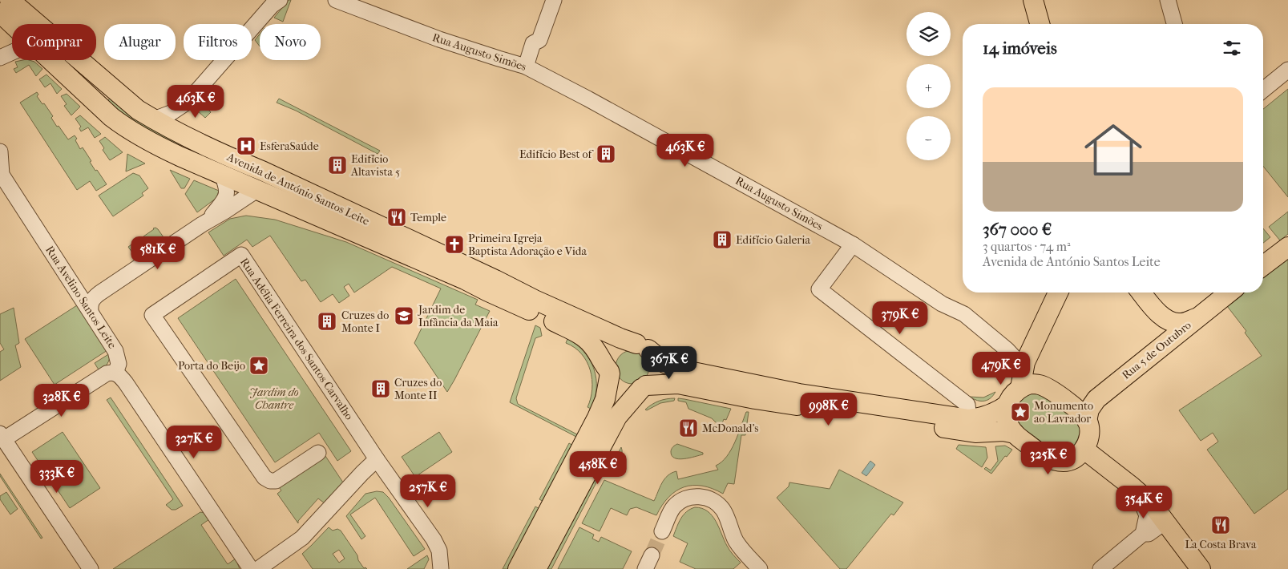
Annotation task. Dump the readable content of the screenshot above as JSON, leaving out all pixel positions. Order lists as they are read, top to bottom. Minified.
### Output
{"streets":{"main road":["Avenida de António Santos Leite","Rua 5 de Outubro"],"street":["Rua Augusto Simões","Rua Avelino Santos Leite","Rua Adélia Ferreira dos Santos Carvalho"]},"crossings":[["Avenida de António Santos Leite","Rua 5 de Outubro"]],"parks":["Jardim do Chantre"],"places":{"hospital":["EsferaSaúde"],"building":["Edifício Best of","Edifício Altavista 5","Edifício Galeria","Cruzes do Monte I","Cruzes do Monte II"],"restaurant":["Temple","McDonald's","La Costa Brava"],"church":["Primeira Igreja Baptista Adoração e Vida"],"school or university":["Jardim de Infância da Maia"],"place":["Porta do Beijo","Monumento ao Lavrador"]},"page":{"map_buttons":["+","−"],"chip":["Comprar","Alugar","Filtros","Novo"],"heading":"14 imóveis","list":[{"name":"367 000 €","note":"3 quartos · 74 m² · Avenida de António Santos Leite"}],"price":["463K €","463K €","581K €","379K €","367K €","479K €","328K €","998K €","327K €","325K €","458K €","333K €","257K €","354K €"]}}
